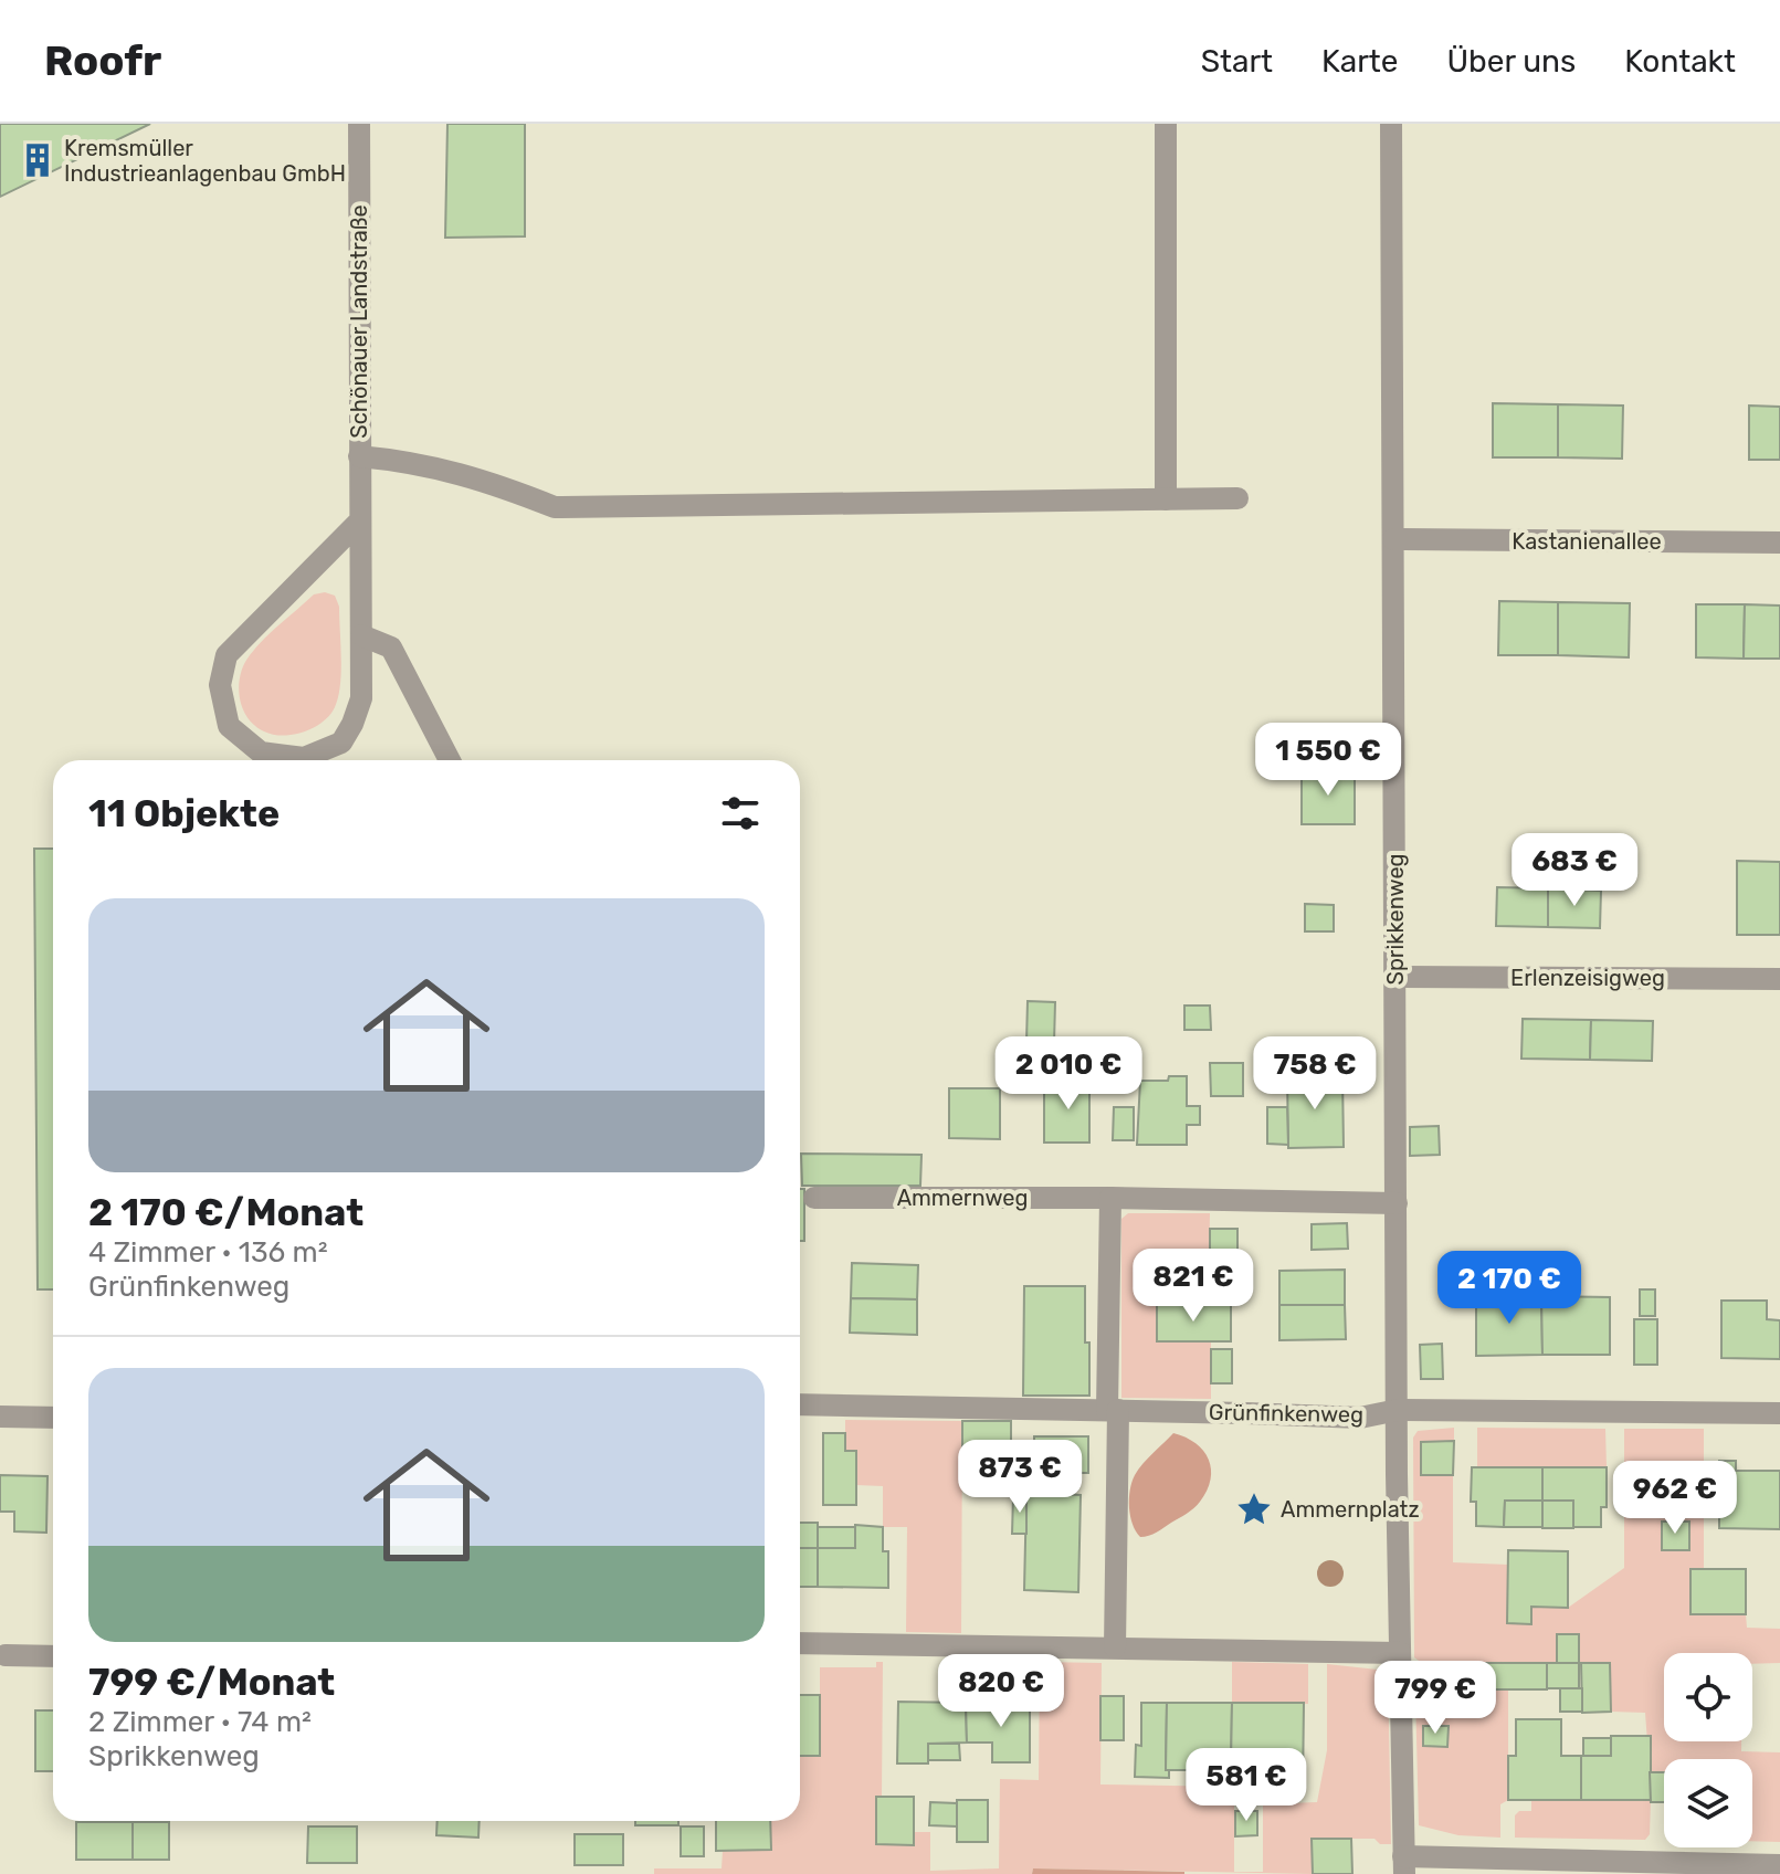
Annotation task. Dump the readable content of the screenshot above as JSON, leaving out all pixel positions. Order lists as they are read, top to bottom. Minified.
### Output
{"streets":{"street":["Schönauer Landstraße","Kastanienallee","Sprikkenweg","Erlenzeisigweg","Ammernweg","Grünfinkenweg"]},"crossings":[["Kastanienallee","Sprikkenweg"],["Sprikkenweg","Erlenzeisigweg"],["Sprikkenweg","Grünfinkenweg"]],"places":{"building":["Kremsmüller Industrieanlagenbau GmbH"],"place":["Ammernplatz"]},"page":{"header":"Roofr","nav":["Start","Karte","Über uns","Kontakt"],"price":["1 550 €","683 €","2 010 €","758 €","821 €","2 170 €","873 €","962 €","820 €","799 €","581 €"],"heading":"11 Objekte","list":[{"name":"2 170 €/Monat","note":"4 Zimmer · 136 m² · Grünfinkenweg"},{"name":"799 €/Monat","note":"2 Zimmer · 74 m² · Sprikkenweg"}]}}
